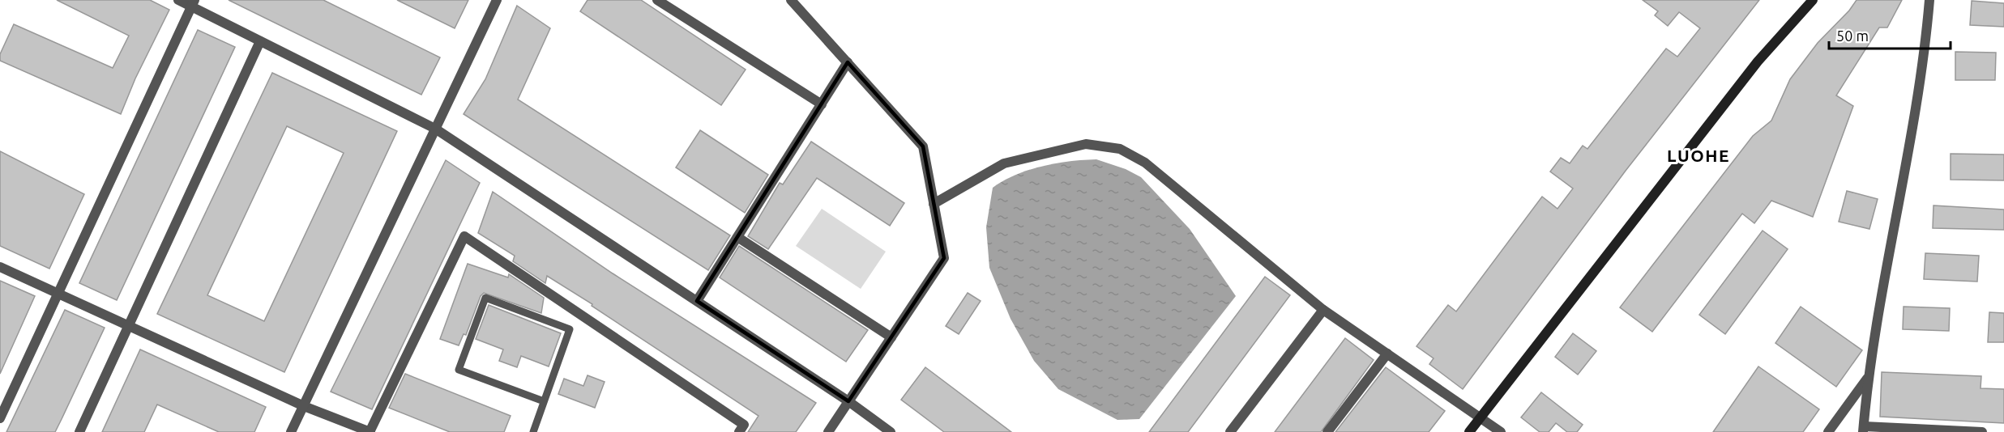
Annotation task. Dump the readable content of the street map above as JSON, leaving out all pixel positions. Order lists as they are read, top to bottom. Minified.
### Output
{"districts":["LUOHE"],"scale_bar":"50 m"}
